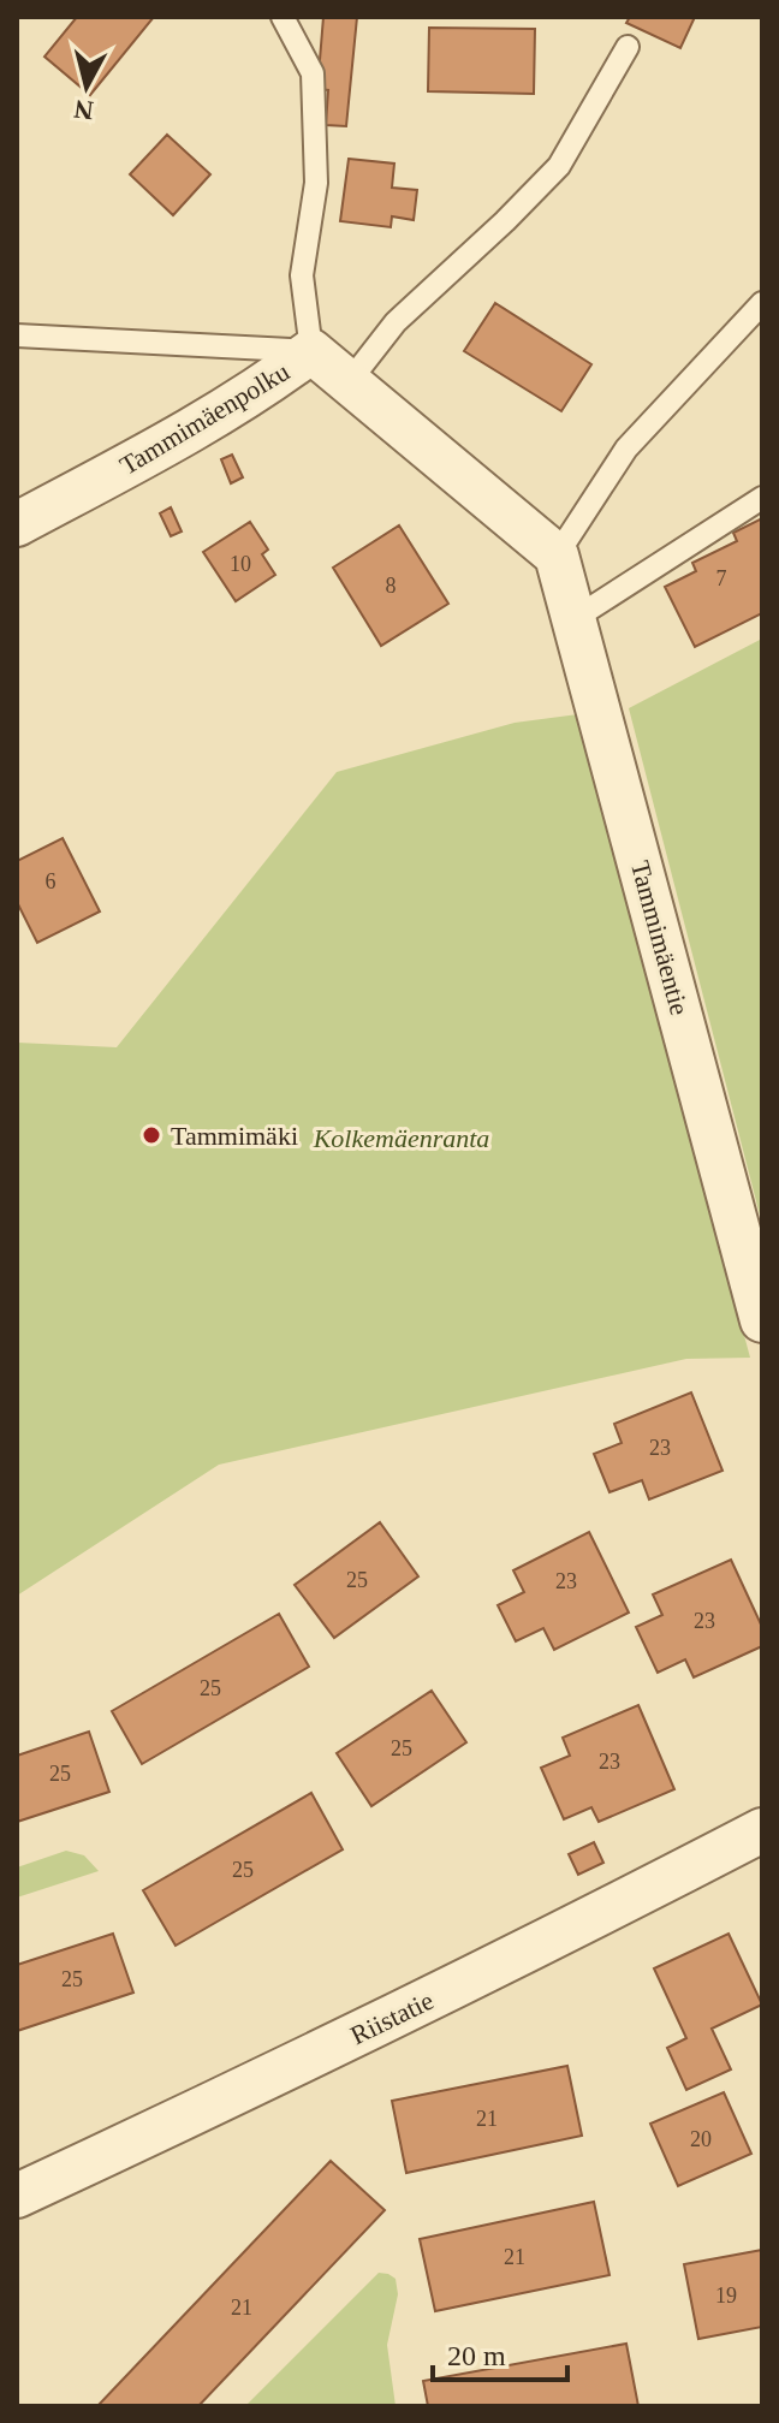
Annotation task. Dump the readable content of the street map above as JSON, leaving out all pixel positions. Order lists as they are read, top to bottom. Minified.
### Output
{"streets":{"street":["Tammimäenpolku","Tammimäentie","Riistatie"]},"crossings":[["Tammimäenpolku","Tammimäentie"]],"parks":["Kolkemäenranta"],"places":["Tammimäki"],"house_numbers":["10","7","8","6","23","25","23","23","25","25","23","25","25","25","21","20","21","19","21"],"scale_bar":"20 m","north":"bottom"}
